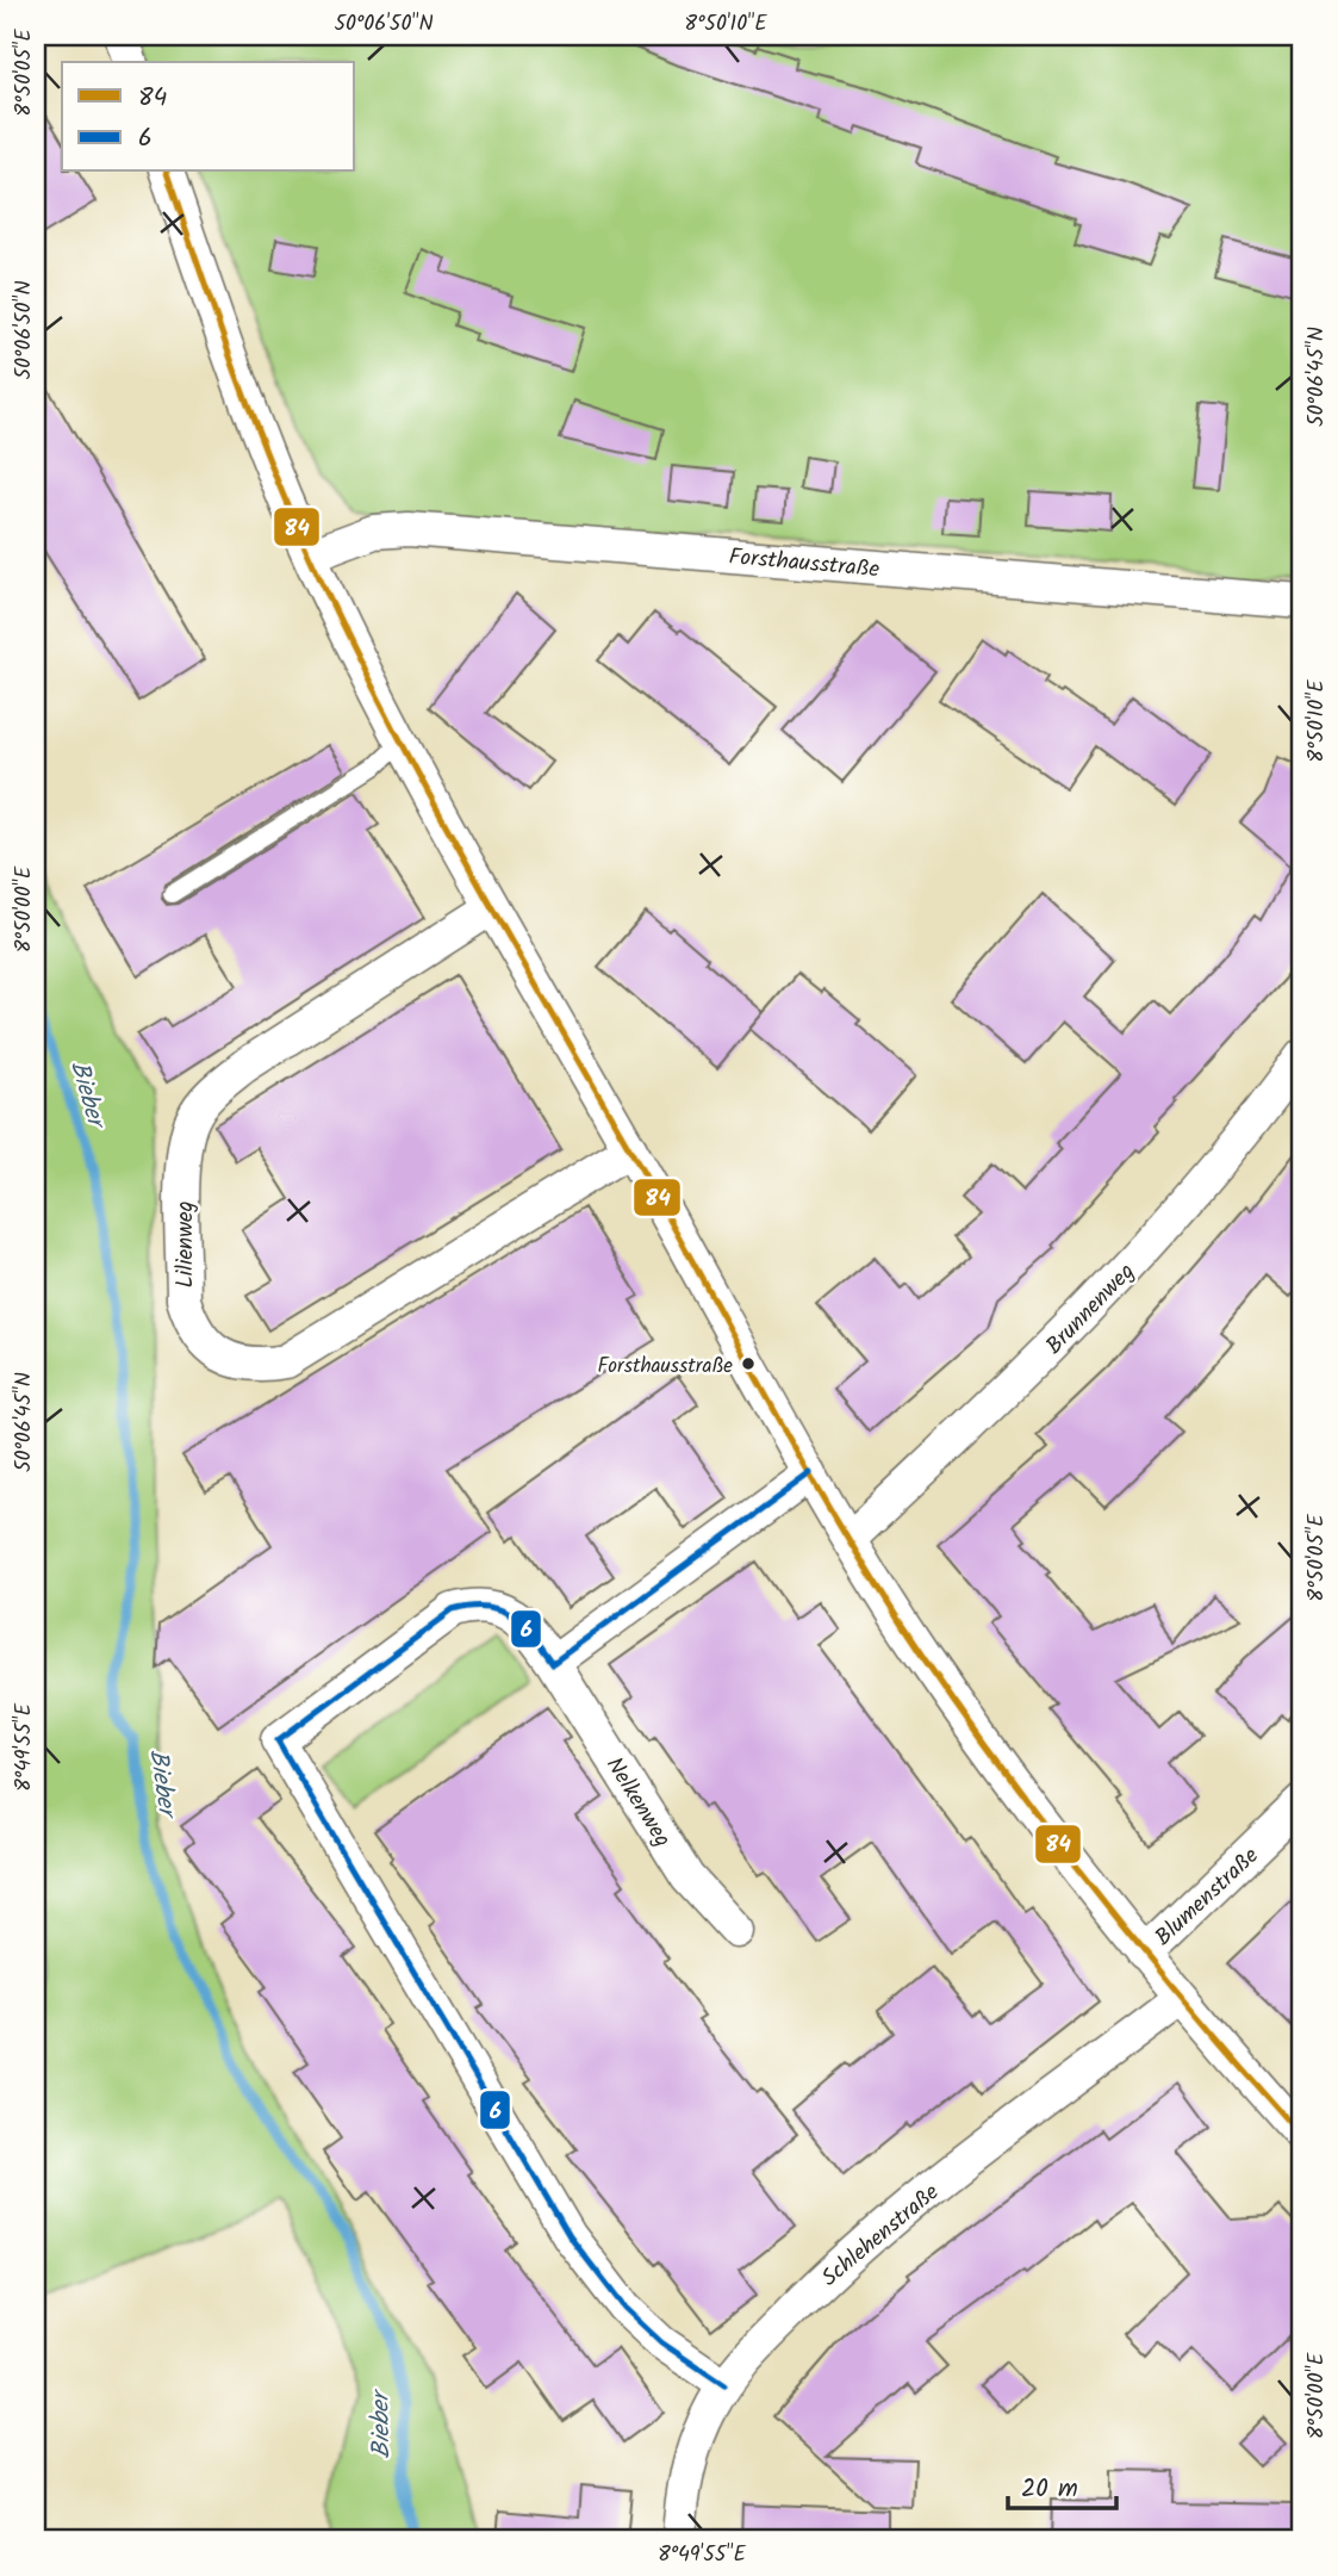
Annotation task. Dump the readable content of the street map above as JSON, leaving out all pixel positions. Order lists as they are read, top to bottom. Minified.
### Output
{"streets":{"street":["Forsthausstraße","Lilienweg","Brunnenweg","Nelkenweg","Blumenstraße","Schlehenstraße"]},"crossings":[["Nelkenweg","Schlehenstraße"]],"water":["Bieber"],"places":["Forsthausstraße"],"lines":["transit line 84","transit line 6"],"legend":["84","6"],"scale_bar":"20 m","coordinates":["50°06'50\"N","8°50'10\"E","8°50'05\"E","50°06'45\"N","8°50'00\"E","8°49'55\"E"]}
